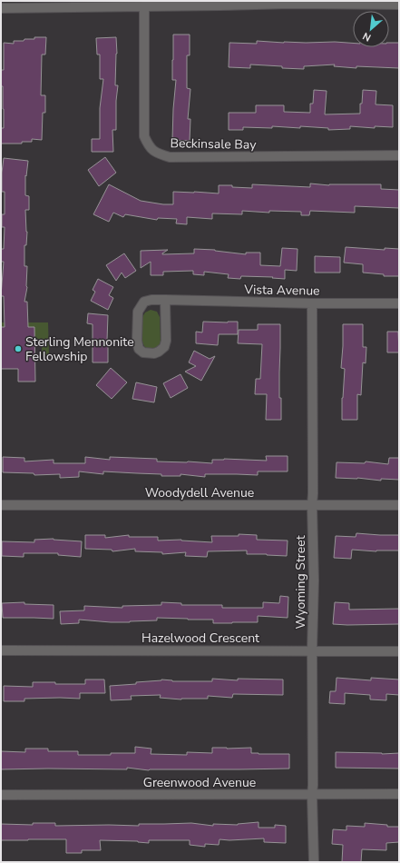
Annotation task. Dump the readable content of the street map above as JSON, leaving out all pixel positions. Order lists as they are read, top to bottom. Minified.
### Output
{"streets":{"street":["Beckinsale Bay","Vista Avenue","Woodydell Avenue","Wyoming Street","Hazelwood Crescent","Greenwood Avenue"]},"crossings":[["Vista Avenue","Wyoming Street"],["Woodydell Avenue","Wyoming Street"],["Wyoming Street","Hazelwood Crescent"],["Wyoming Street","Greenwood Avenue"]],"places":["Sterling Mennonite Fellowship"],"north":"bottom left"}
